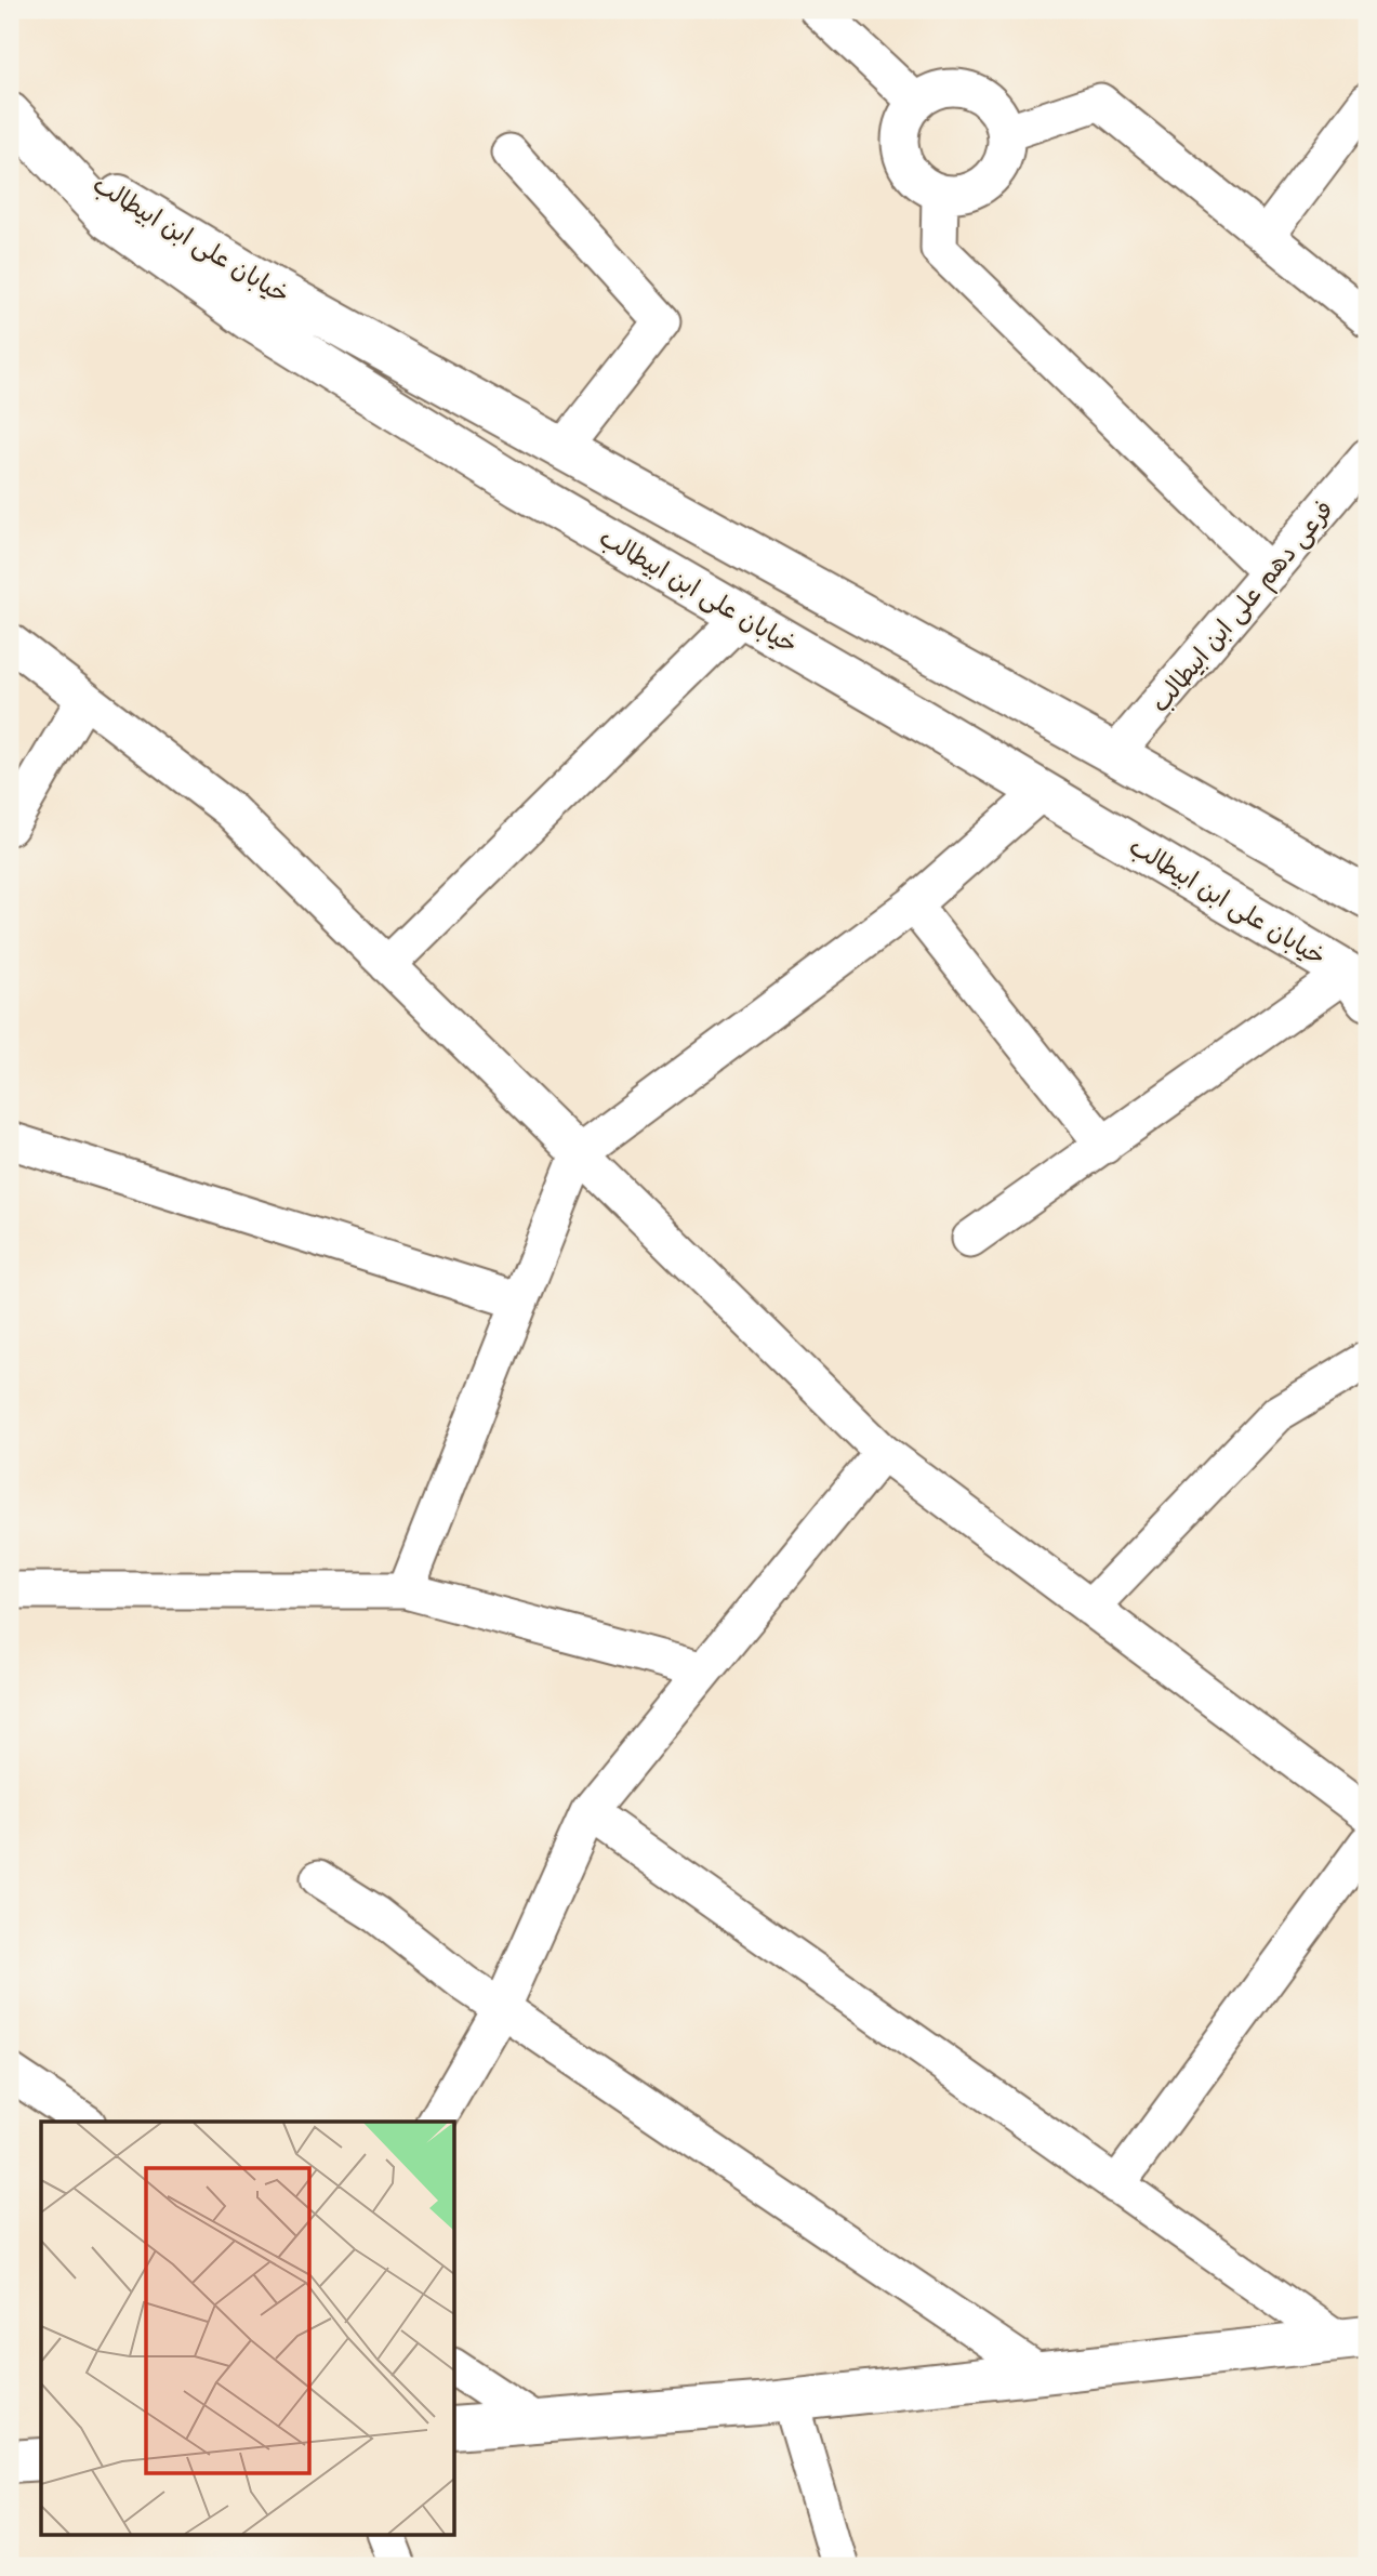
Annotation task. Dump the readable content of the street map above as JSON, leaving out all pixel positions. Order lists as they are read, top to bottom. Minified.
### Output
{"streets":{"street":["خیابان علی ابن ابیطالب","فرعی دهم علی ابن ابیطالب"]},"crossings":[["خیابان علی ابن ابیطالب","فرعی دهم علی ابن ابیطالب"]]}
